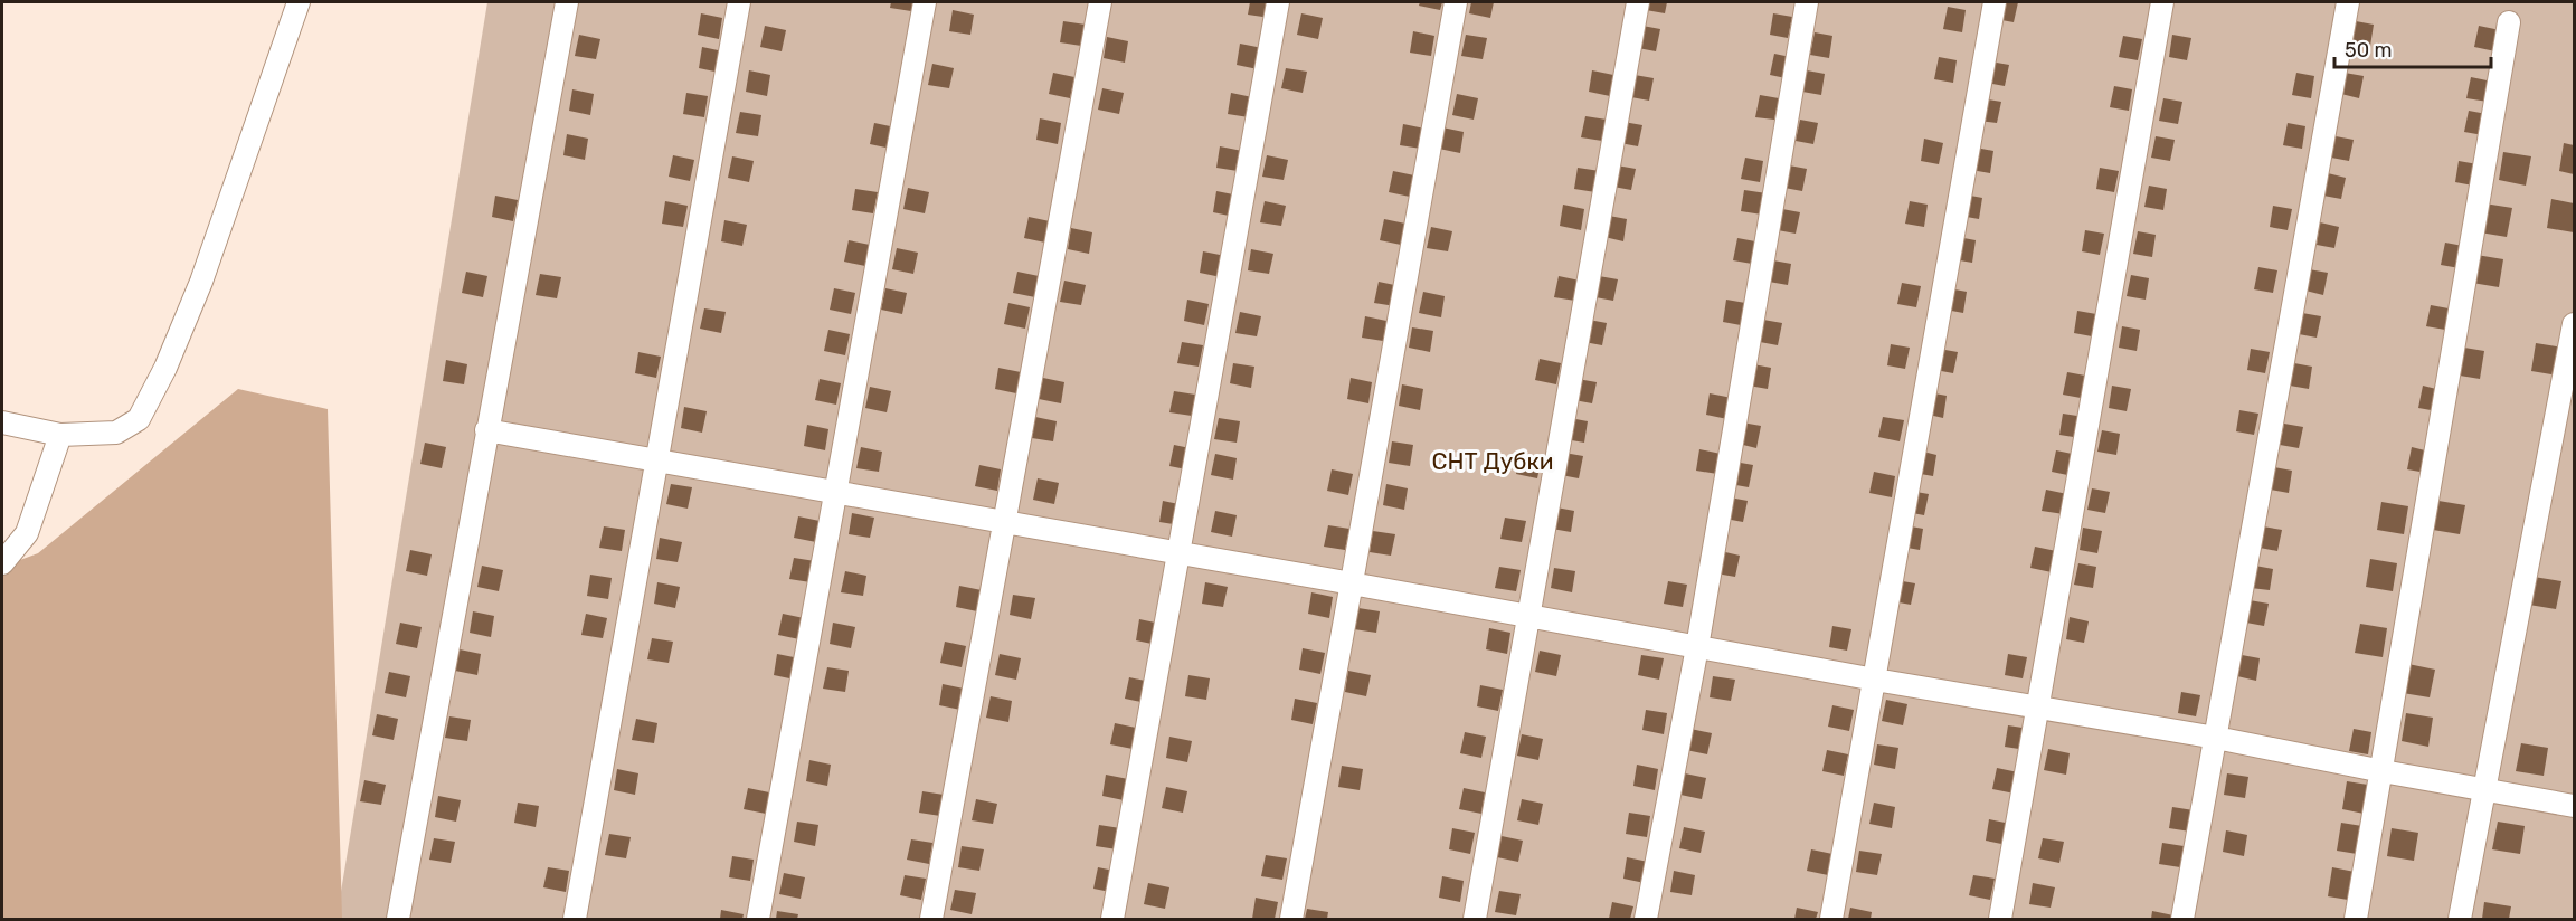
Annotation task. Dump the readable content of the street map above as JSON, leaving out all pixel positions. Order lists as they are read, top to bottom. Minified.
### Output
{"parks":["СНТ Дубки"],"scale_bar":"50 m"}
